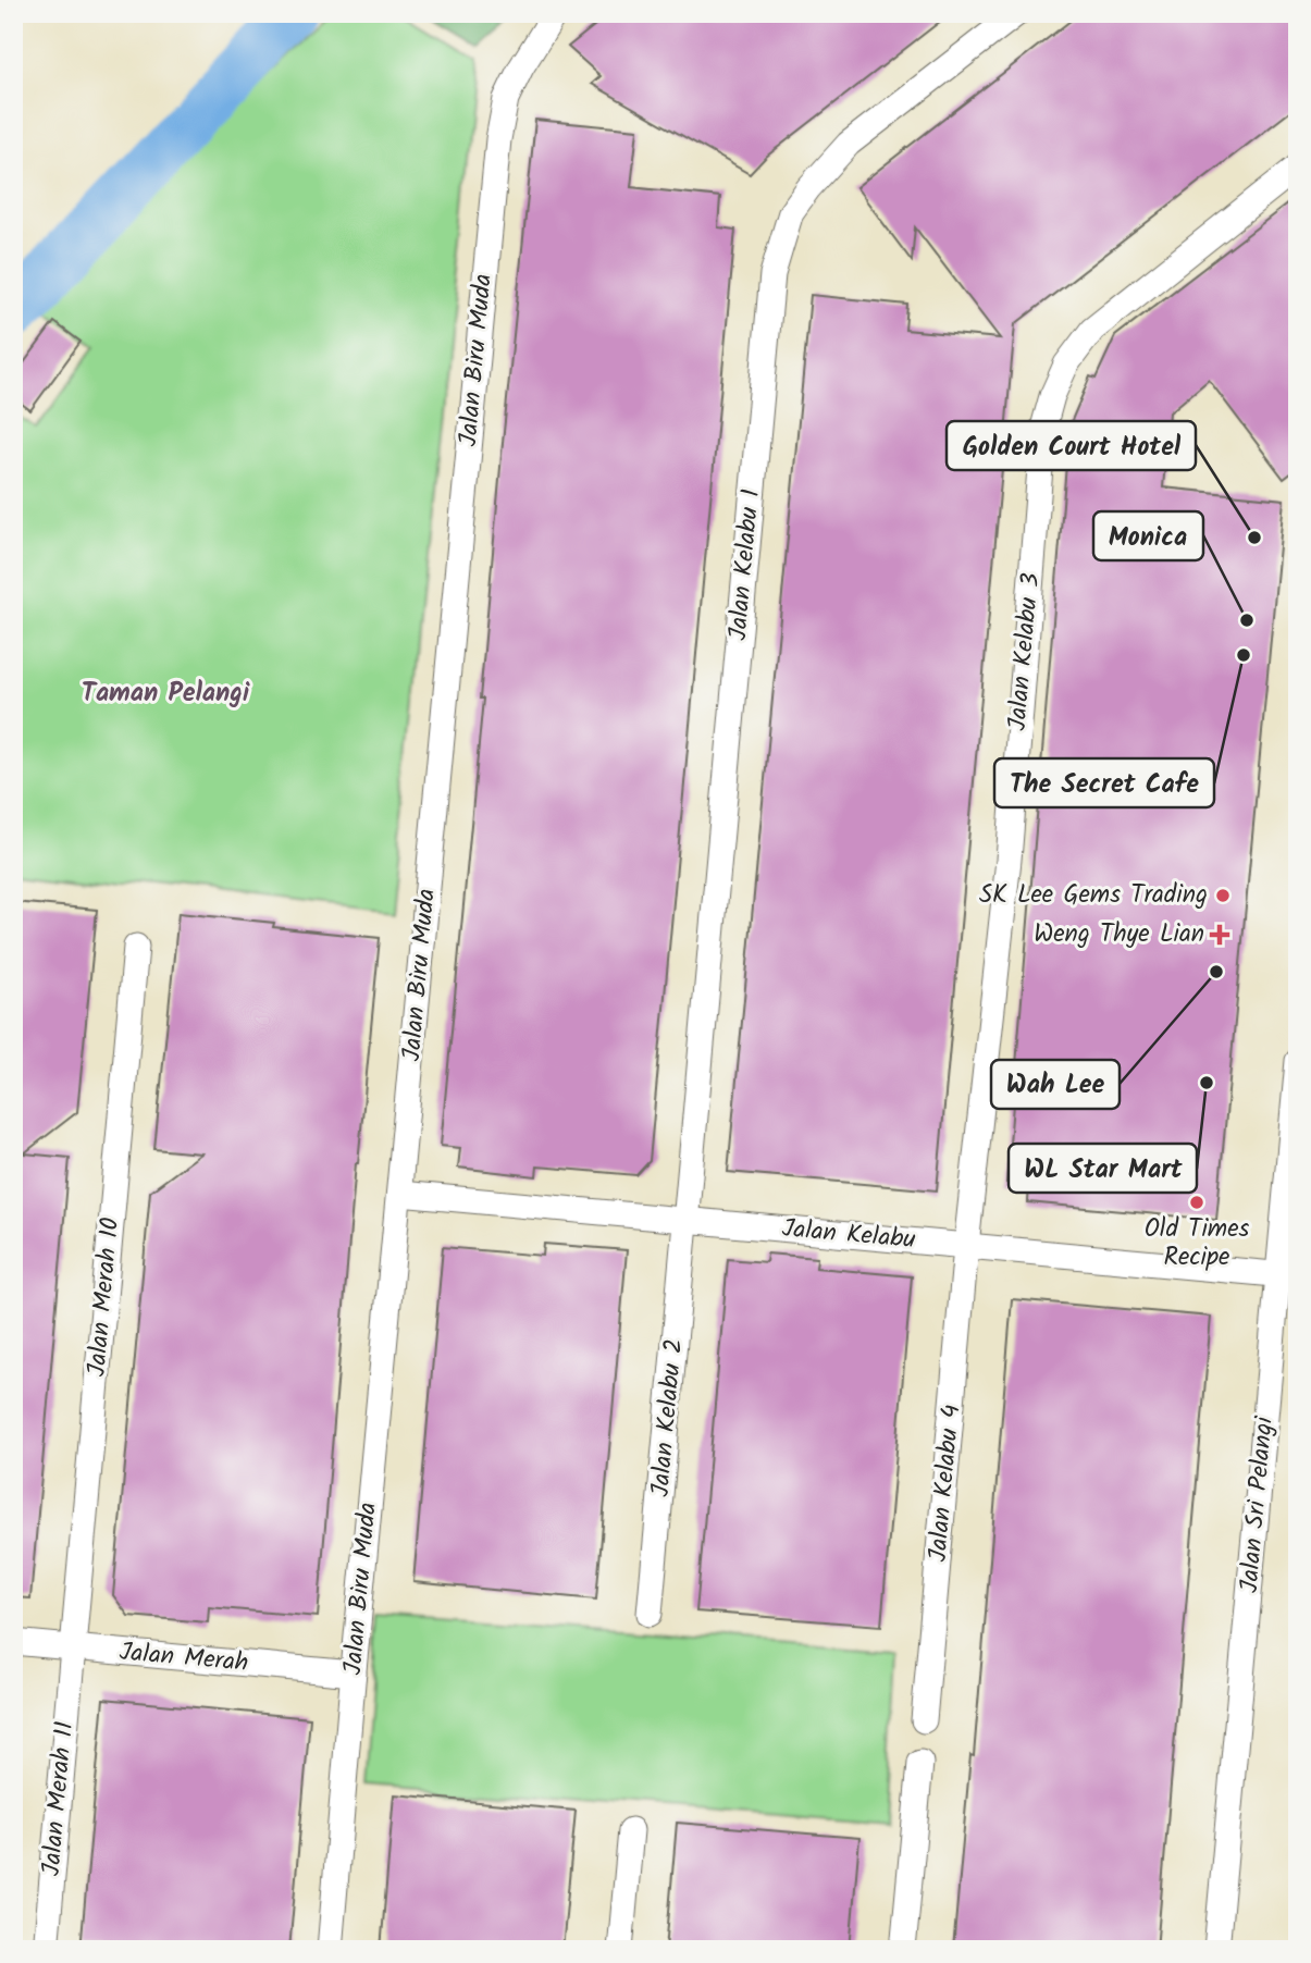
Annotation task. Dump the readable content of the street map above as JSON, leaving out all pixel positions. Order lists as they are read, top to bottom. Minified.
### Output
{"streets":{"street":["Jalan Biru Muda","Jalan Kelabu 1","Jalan Kelabu 3","Jalan Kelabu","Jalan Merah 10","Jalan Kelabu 2","Jalan Kelabu 4","Jalan Sri Pelangi","Jalan Merah","Jalan Merah 11"]},"crossings":[["Jalan Biru Muda","Jalan Kelabu"],["Jalan Biru Muda","Jalan Merah"],["Jalan Kelabu 1","Jalan Kelabu"],["Jalan Kelabu 1","Jalan Kelabu 2"],["Jalan Kelabu 3","Jalan Kelabu"],["Jalan Kelabu 3","Jalan Kelabu 4"],["Jalan Kelabu","Jalan Kelabu 2"],["Jalan Kelabu","Jalan Kelabu 4"],["Jalan Kelabu","Jalan Sri Pelangi"],["Jalan Merah 10","Jalan Merah"],["Jalan Merah 10","Jalan Merah 11"],["Jalan Merah","Jalan Merah 11"]],"districts":["Taman Pelangi"],"places":{"other":["Golden Court Hotel","Monica","The Secret Cafe","SK Lee Gems Trading","Wah Lee","WL Star Mart","Old Times Recipe"],"health":["Weng Thye Lian"]}}
